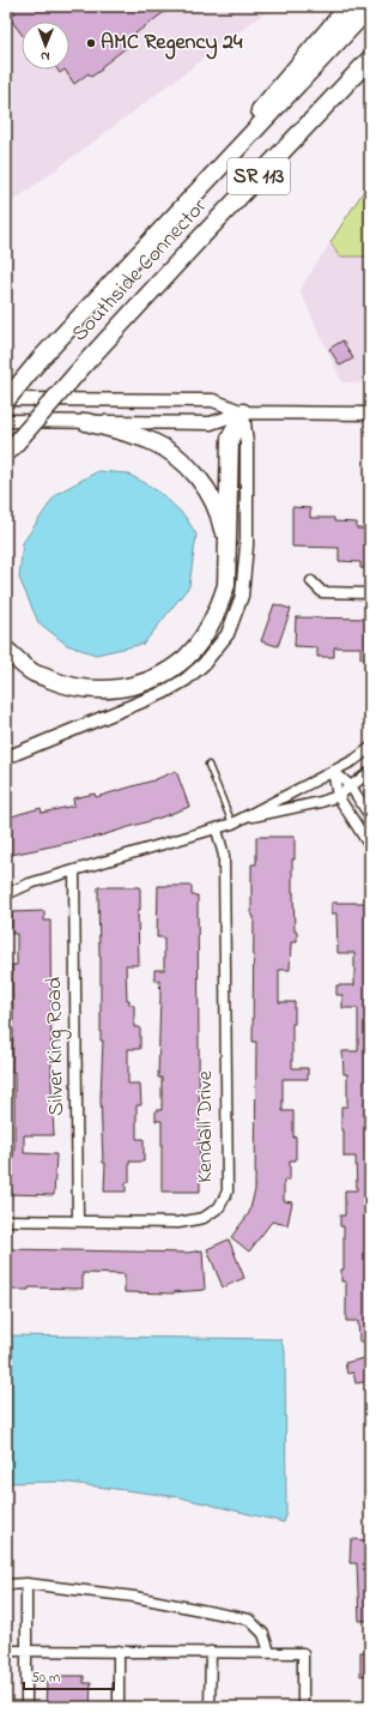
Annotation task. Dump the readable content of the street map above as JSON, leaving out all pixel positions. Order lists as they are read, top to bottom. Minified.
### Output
{"streets":{"highway":["SR 113","Southside Connector"],"street":["Silver King Road","Kendall Drive"]},"crossings":[["Silver King Road","Kendall Drive"]],"places":["AMC Regency 24"],"scale_bar":"50 m","north":"bottom"}
